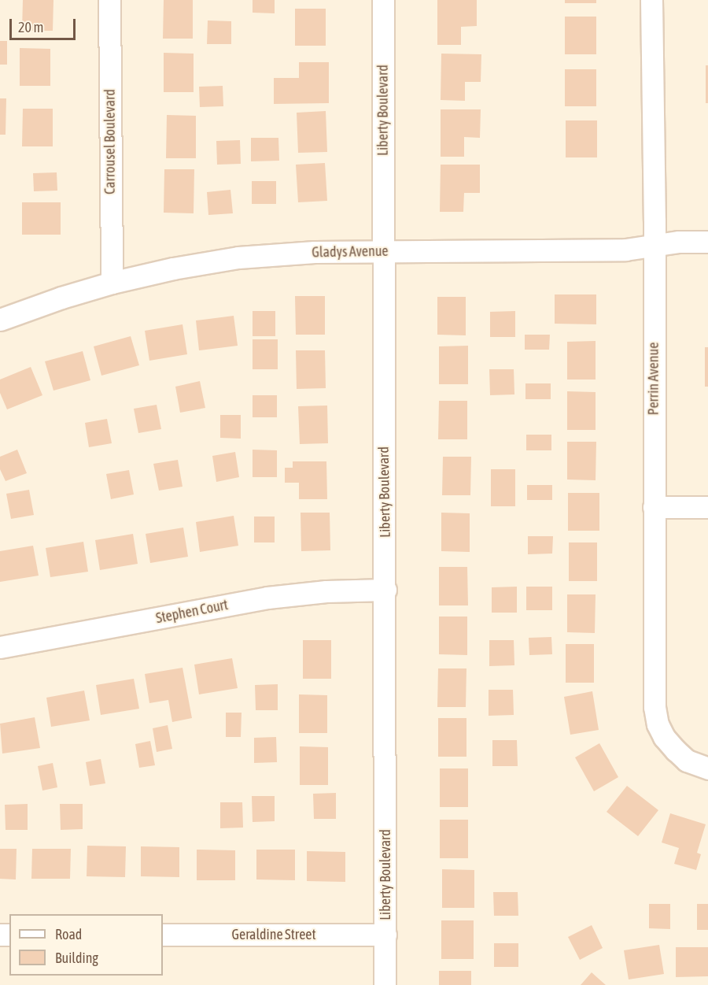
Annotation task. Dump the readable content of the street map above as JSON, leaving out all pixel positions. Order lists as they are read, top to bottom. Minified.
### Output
{"streets":{"street":["Liberty Boulevard","Carrousel Boulevard","Gladys Avenue","Perrin Avenue","Stephen Court","Geraldine Street"]},"crossings":[["Liberty Boulevard","Gladys Avenue"],["Liberty Boulevard","Stephen Court"],["Liberty Boulevard","Geraldine Street"],["Carrousel Boulevard","Gladys Avenue"],["Gladys Avenue","Perrin Avenue"]],"legend":["Road","Building"],"scale_bar":"20 m"}
